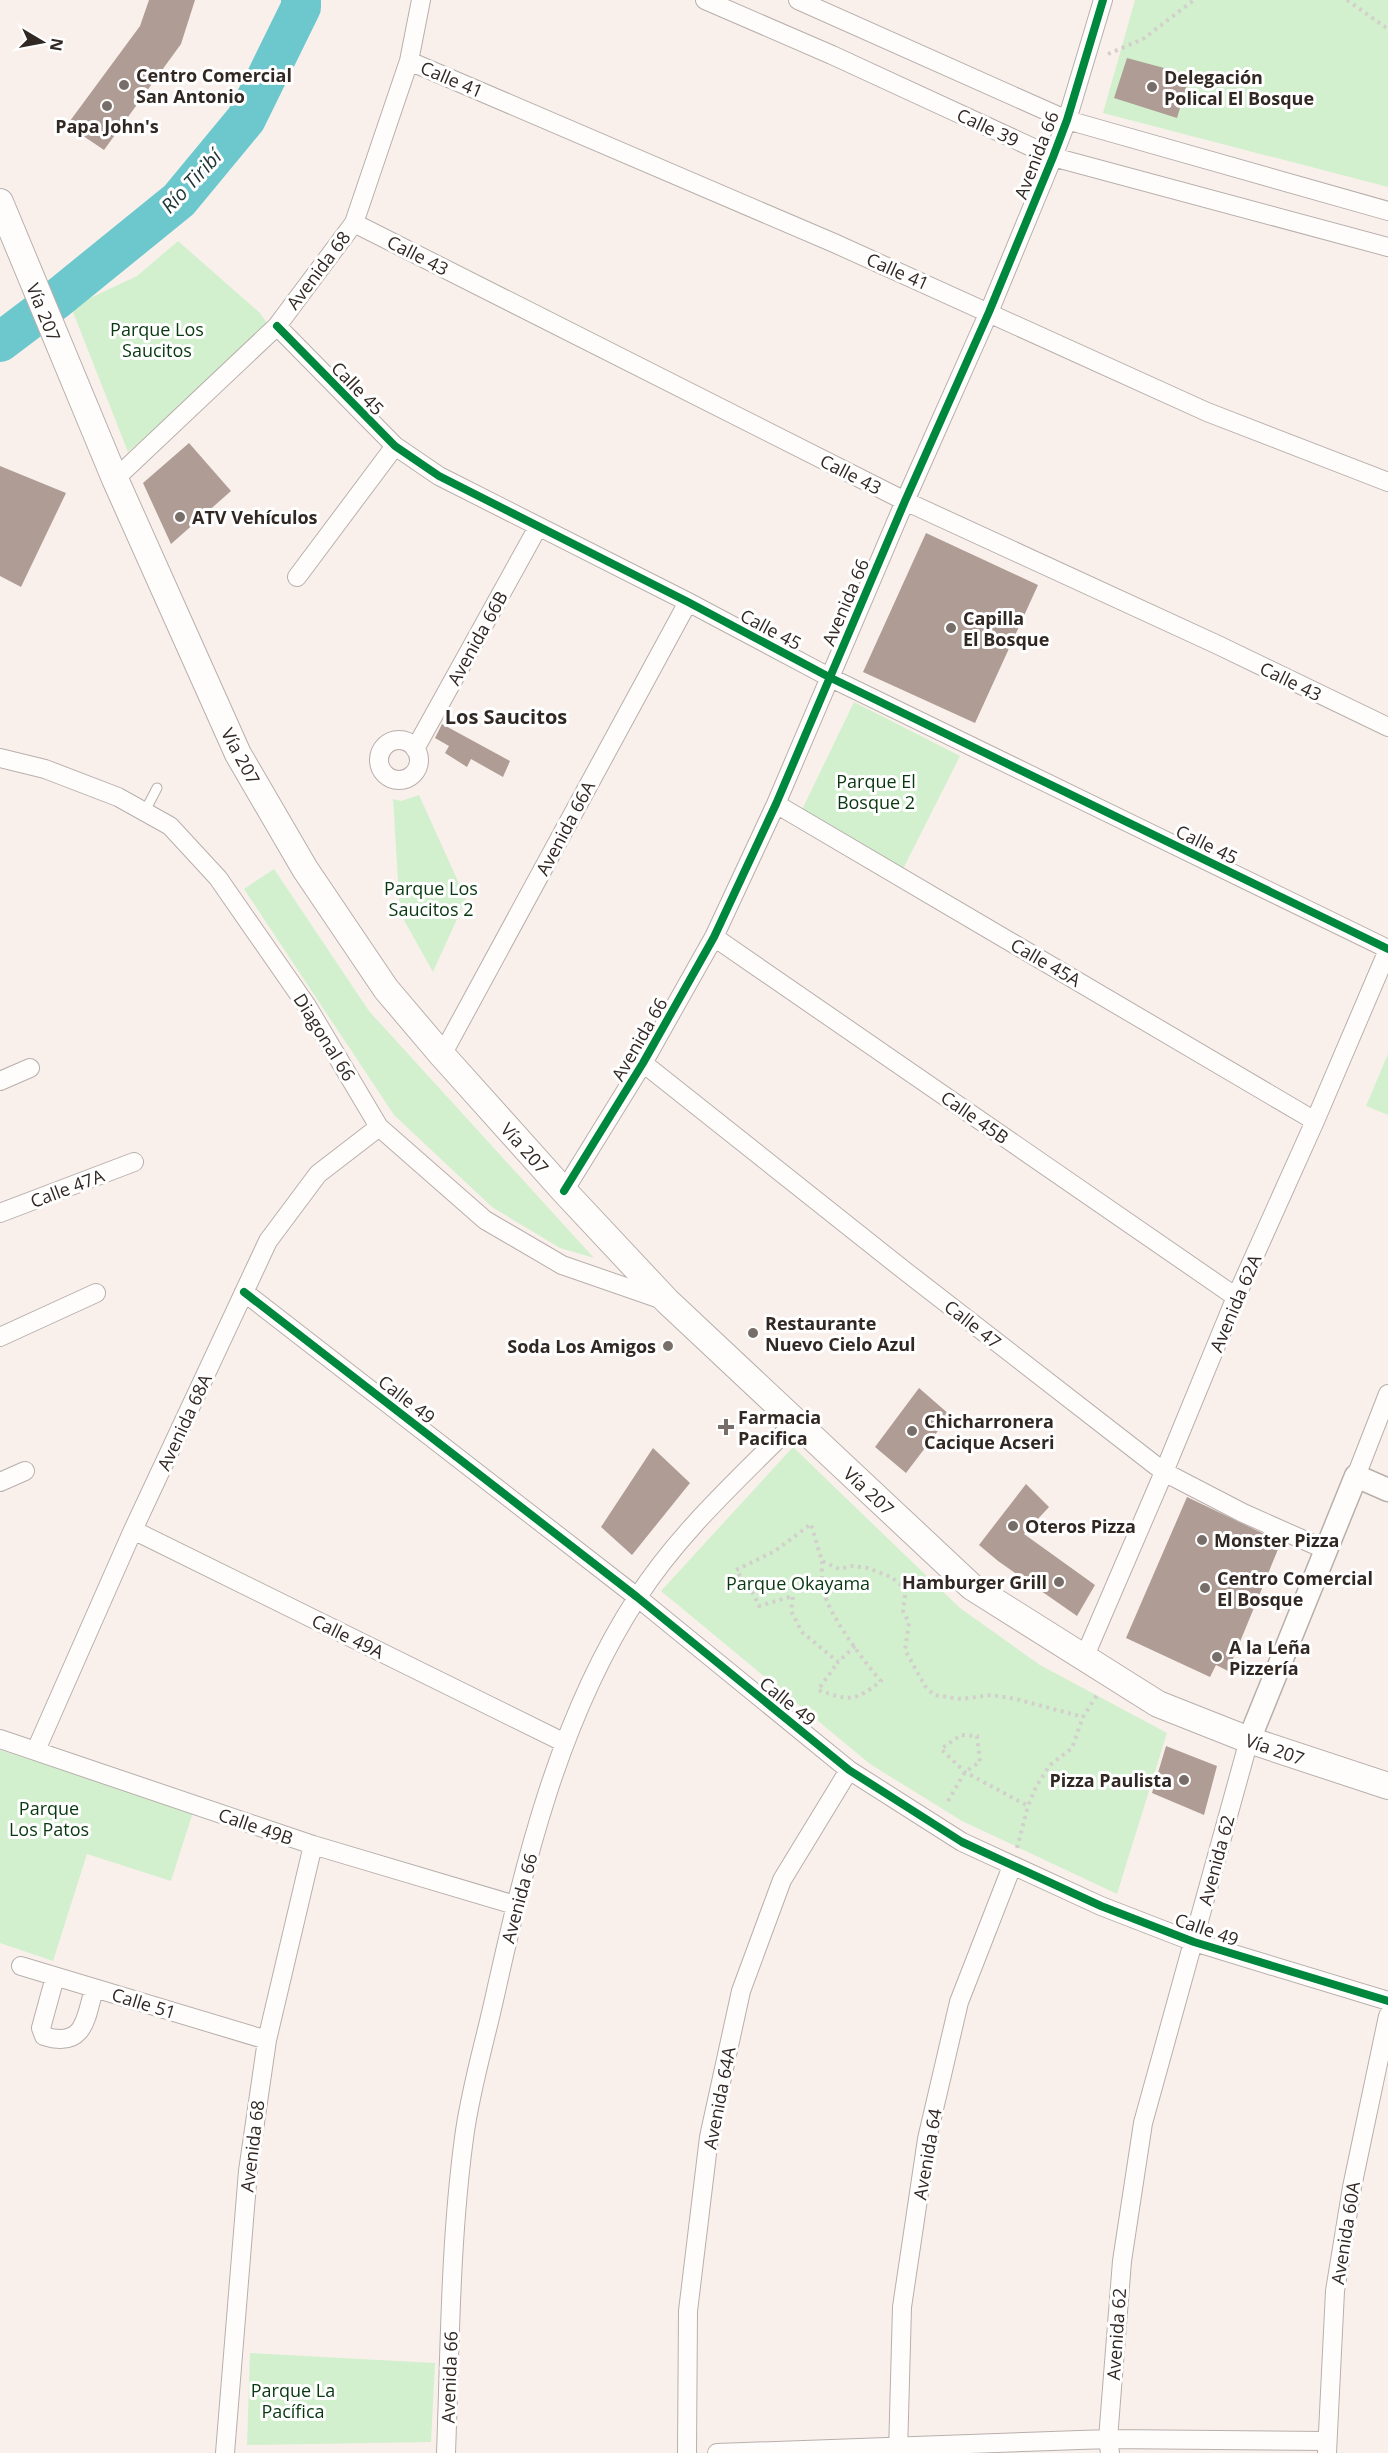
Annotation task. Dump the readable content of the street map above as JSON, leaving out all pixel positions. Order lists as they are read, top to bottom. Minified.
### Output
{"streets":{"main road":["Vía 207"],"street":["Calle 41","Calle 39","Avenida 66","Calle 43","Avenida 68","Calle 45","Avenida 66B","Avenida 66A","Calle 45A","Diagonal 66","Calle 45B","Calle 47A","Avenida 62A","Calle 47","Calle 49","Avenida 68A","Calle 49A","Calle 49B","Avenida 62","Calle 51","Avenida 64A","Avenida 64","Avenida 60A"]},"crossings":[["Calle 41","Avenida 66"],["Calle 41","Avenida 68"],["Calle 39","Avenida 66"],["Avenida 66","Calle 43"],["Avenida 66","Vía 207"],["Avenida 66","Calle 45"],["Avenida 66","Calle 45A"],["Avenida 66","Calle 45B"],["Avenida 66","Calle 47"],["Avenida 66","Calle 49"],["Avenida 66","Calle 49A"],["Avenida 66","Calle 49B"],["Calle 43","Avenida 68"],["Avenida 68","Vía 207"],["Avenida 68","Calle 45"],["Avenida 68","Calle 49B"],["Avenida 68","Calle 51"],["Vía 207","Avenida 66A"],["Vía 207","Diagonal 66"],["Vía 207","Avenida 62A"],["Vía 207","Avenida 62"],["Calle 45","Avenida 66B"],["Calle 45","Avenida 66A"],["Calle 45","Avenida 62A"],["Calle 45A","Avenida 62A"],["Diagonal 66","Avenida 68A"],["Calle 45B","Avenida 62A"],["Avenida 62A","Calle 47"],["Calle 47","Avenida 62"],["Calle 49","Avenida 68A"],["Calle 49","Avenida 62"],["Calle 49","Avenida 64A"],["Calle 49","Avenida 64"],["Avenida 68A","Calle 49A"],["Avenida 68A","Calle 49B"]],"districts":["Los Saucitos"],"water":["Río Tiribí"],"parks":["Parque Los Saucitos","Parque El Bosque 2","Parque Los Saucitos 2","Parque Okayama","Parque Los Patos","Parque La Pacífica"],"places":{"other":["Centro Comercial San Antonio","Delegación Polical El Bosque","Papa John's","ATV Vehículos","Capilla El Bosque","Restaurante Nuevo Cielo Azul","Soda Los Amigos","Chicharronera Cacique Acseri","Oteros Pizza","Monster Pizza","Hamburger Grill","Centro Comercial El Bosque","A la Leña Pizzería","Pizza Paulista"],"health":["Farmacia Pacifica"]},"north":"right"}
